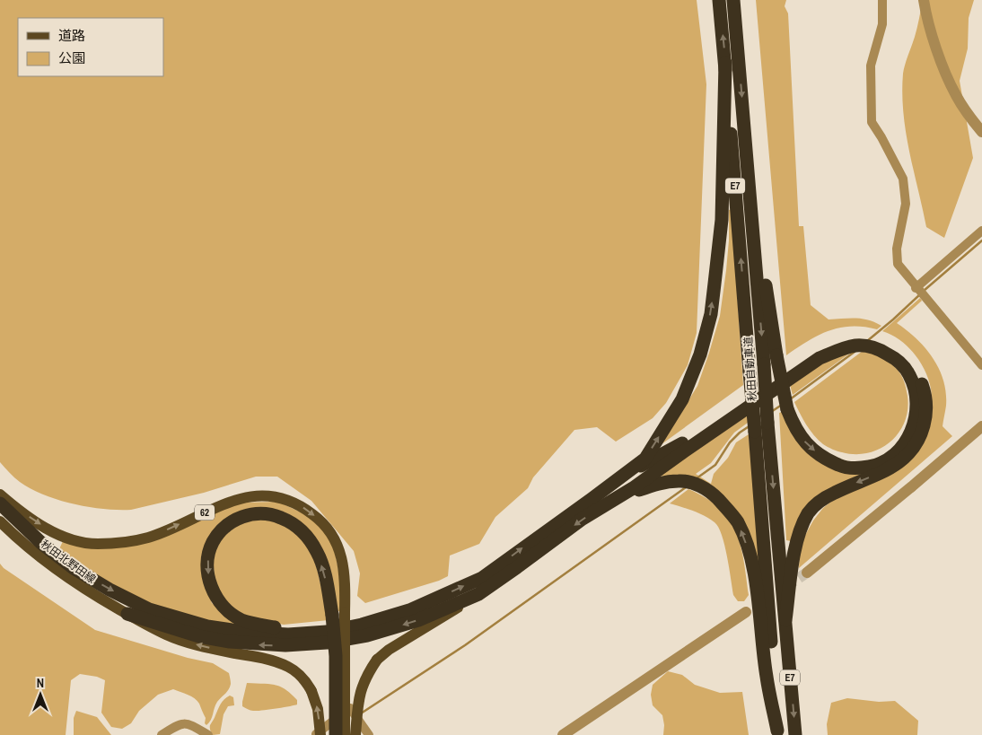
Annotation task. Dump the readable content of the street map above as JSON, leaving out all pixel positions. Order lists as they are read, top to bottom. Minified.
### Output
{"streets":{"highway":["E7","秋田自動車道"],"main road":["62","秋田北野田線"]},"one_way":["秋田北野田線"],"legend":["道路","公園"],"north":"top"}
